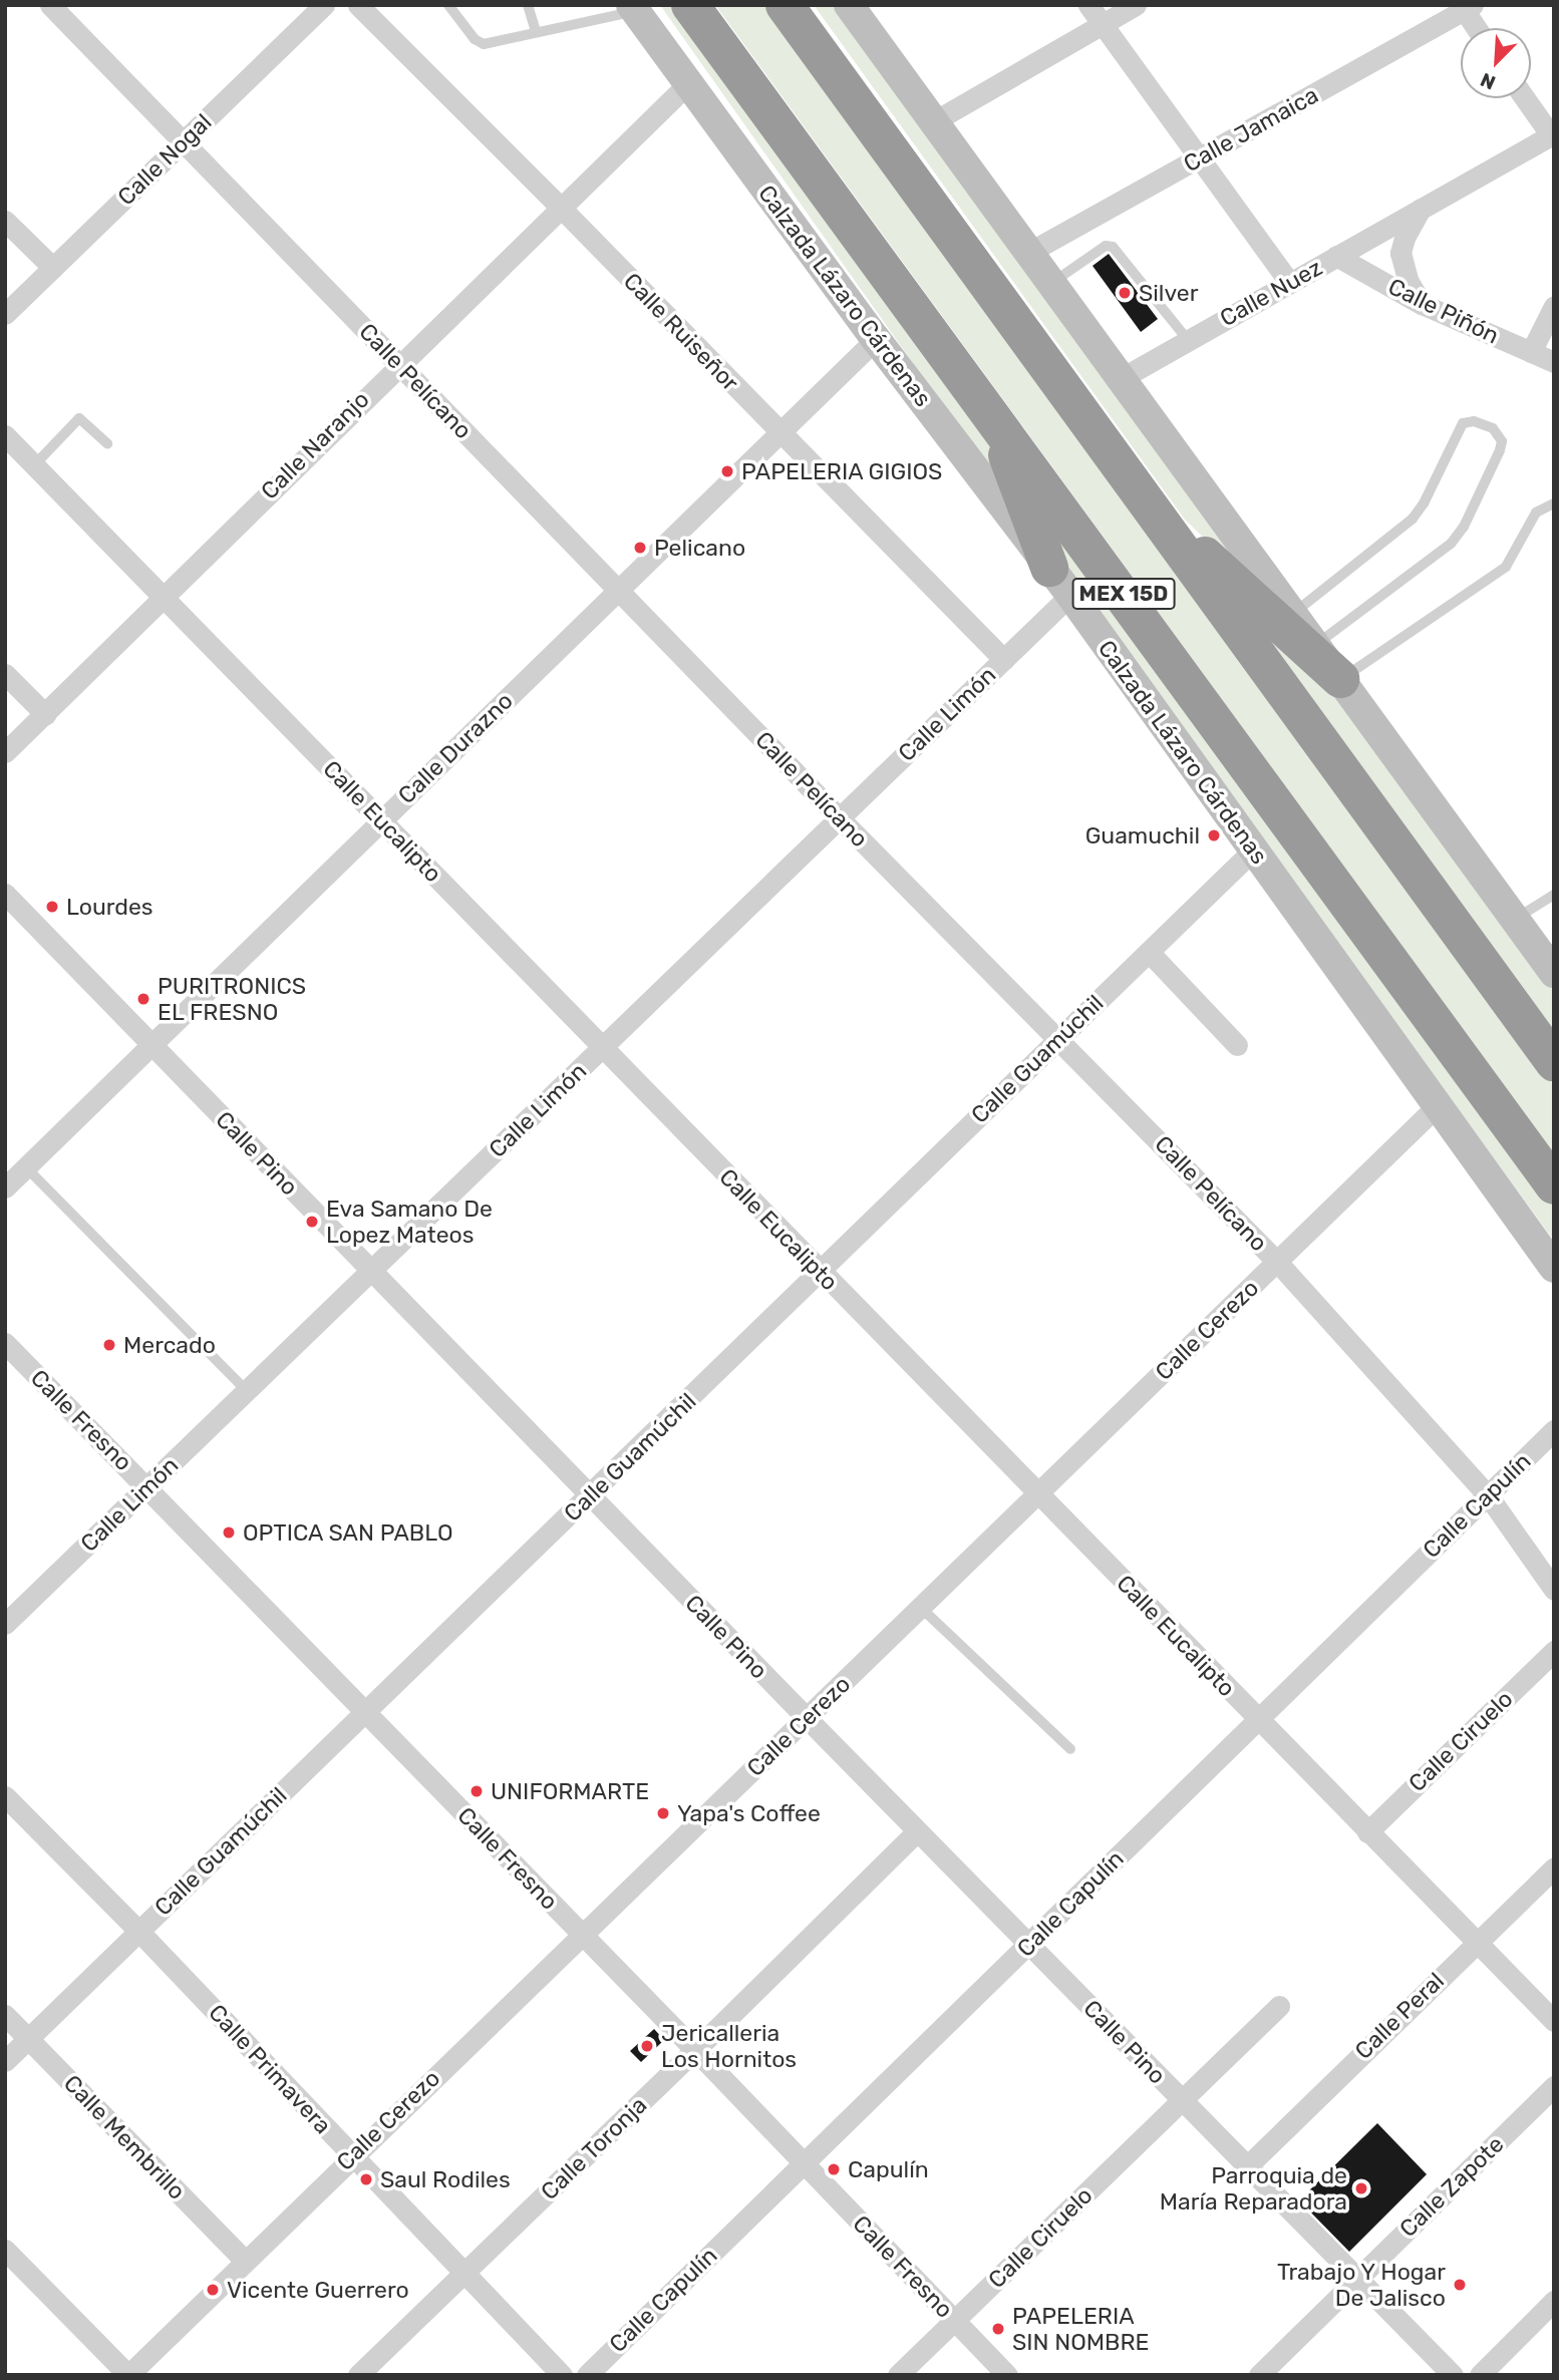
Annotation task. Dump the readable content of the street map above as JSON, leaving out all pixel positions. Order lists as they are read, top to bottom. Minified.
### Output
{"streets":{"highway":["Calzada Lázaro Cárdenas","MEX 15D"],"street":["Calle Jamaica","Calle Nogal","Calle Nuez","Calle Piñón","Calle Ruiseñor","Calle Pelícano","Calle Naranjo","Calle Limón","Calle Durazno","Calle Eucalipto","Calle Guamúchil","Calle Pino","Calle Cerezo","Calle Fresno","Calle Capulín","Calle Ciruelo","Calle Peral","Calle Primavera","Calle Membrillo","Calle Toronja","Calle Zapote"]},"crossings":[["Calle Nogal","Calle Pelícano"],["Calle Nuez","Calle Piñón"],["Calzada Lázaro Cárdenas","Calle Naranjo"],["Calzada Lázaro Cárdenas","Calle Limón"],["Calzada Lázaro Cárdenas","Calle Durazno"],["Calzada Lázaro Cárdenas","Calle Guamúchil"],["Calzada Lázaro Cárdenas","Calle Cerezo"],["Calle Ruiseñor","Calle Naranjo"],["Calle Ruiseñor","Calle Limón"],["Calle Ruiseñor","Calle Durazno"],["Calle Pelícano","Calle Naranjo"],["Calle Pelícano","Calle Limón"],["Calle Pelícano","Calle Durazno"],["Calle Pelícano","Calle Guamúchil"],["Calle Pelícano","Calle Cerezo"],["Calle Pelícano","Calle Capulín"],["Calle Naranjo","Calle Eucalipto"],["Calle Limón","Calle Eucalipto"],["Calle Limón","Calle Pino"],["Calle Limón","Calle Fresno"],["Calle Durazno","Calle Eucalipto"],["Calle Durazno","Calle Pino"],["Calle Eucalipto","Calle Guamúchil"],["Calle Eucalipto","Calle Cerezo"],["Calle Eucalipto","Calle Capulín"],["Calle Eucalipto","Calle Ciruelo"],["Calle Eucalipto","Calle Peral"],["Calle Guamúchil","Calle Pino"],["Calle Guamúchil","Calle Fresno"],["Calle Guamúchil","Calle Primavera"],["Calle Guamúchil","Calle Membrillo"],["Calle Pino","Calle Cerezo"],["Calle Pino","Calle Capulín"],["Calle Pino","Calle Ciruelo"],["Calle Pino","Calle Peral"],["Calle Pino","Calle Toronja"],["Calle Pino","Calle Zapote"],["Calle Cerezo","Calle Fresno"],["Calle Cerezo","Calle Primavera"],["Calle Cerezo","Calle Membrillo"],["Calle Fresno","Calle Capulín"],["Calle Fresno","Calle Ciruelo"],["Calle Fresno","Calle Toronja"],["Calle Primavera","Calle Toronja"]],"places":["Silver","PAPELERIA GIGIOS","Pelicano","Guamuchil","Lourdes","PURITRONICS EL FRESNO","Eva Samano De Lopez Mateos","Mercado","OPTICA SAN PABLO","UNIFORMARTE","Yapa's Coffee","Jericalleria Los Hornitos","Capulín","Saul Rodiles","Parroquia de María Reparadora","Trabajo Y Hogar De Jalisco","Vicente Guerrero","PAPELERIA SIN NOMBRE"],"north":"bottom left"}
